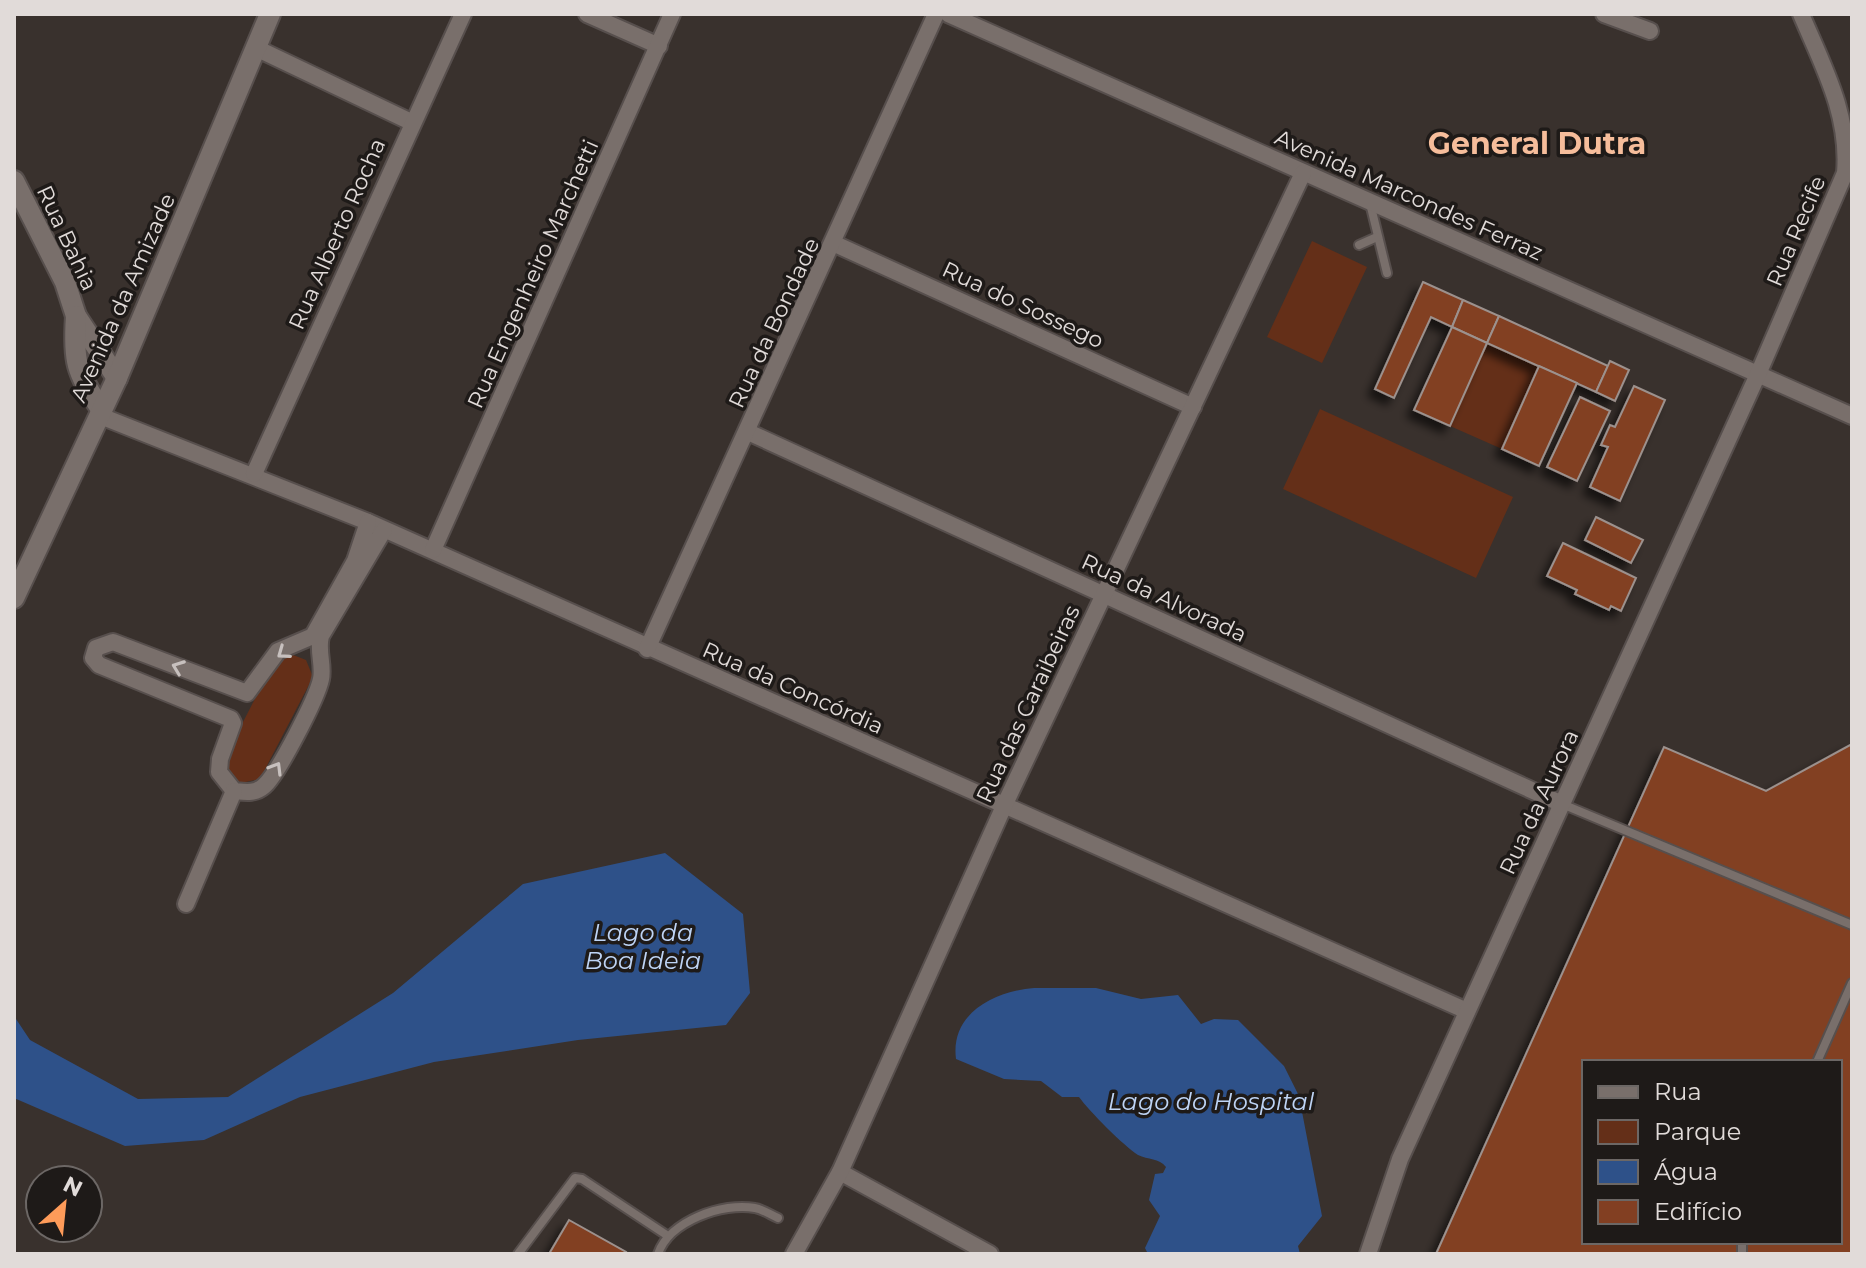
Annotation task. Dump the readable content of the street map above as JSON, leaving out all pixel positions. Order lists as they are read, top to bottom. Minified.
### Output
{"streets":{"street":["Avenida Marcondes Ferraz","Rua Recife","Rua Alberto Rocha","Rua Bahia","Rua Engenheiro Marchetti","Avenida da Amizade","Rua do Sossego","Rua da Bondade","Rua da Alvorada","Rua da Concórdia","Rua das Caraibeiras","Rua da Aurora"]},"crossings":[["Avenida Marcondes Ferraz","Rua Recife"],["Avenida Marcondes Ferraz","Rua das Caraibeiras"],["Avenida Marcondes Ferraz","Rua da Aurora"],["Rua Recife","Rua da Aurora"],["Rua Alberto Rocha","Rua da Concórdia"],["Rua Bahia","Avenida da Amizade"],["Rua Bahia","Rua da Concórdia"],["Rua Engenheiro Marchetti","Rua da Concórdia"],["Avenida da Amizade","Rua da Concórdia"],["Rua do Sossego","Rua da Bondade"],["Rua do Sossego","Rua das Caraibeiras"],["Rua da Bondade","Rua da Alvorada"],["Rua da Bondade","Rua da Concórdia"],["Rua da Alvorada","Rua das Caraibeiras"],["Rua da Alvorada","Rua da Aurora"],["Rua da Concórdia","Rua das Caraibeiras"],["Rua da Concórdia","Rua da Aurora"]],"districts":["General Dutra"],"water":["Lago da Boa Ideia","Lago do Hospital"],"legend":["Rua","Parque","Água","Edifício"],"north":"top right"}
